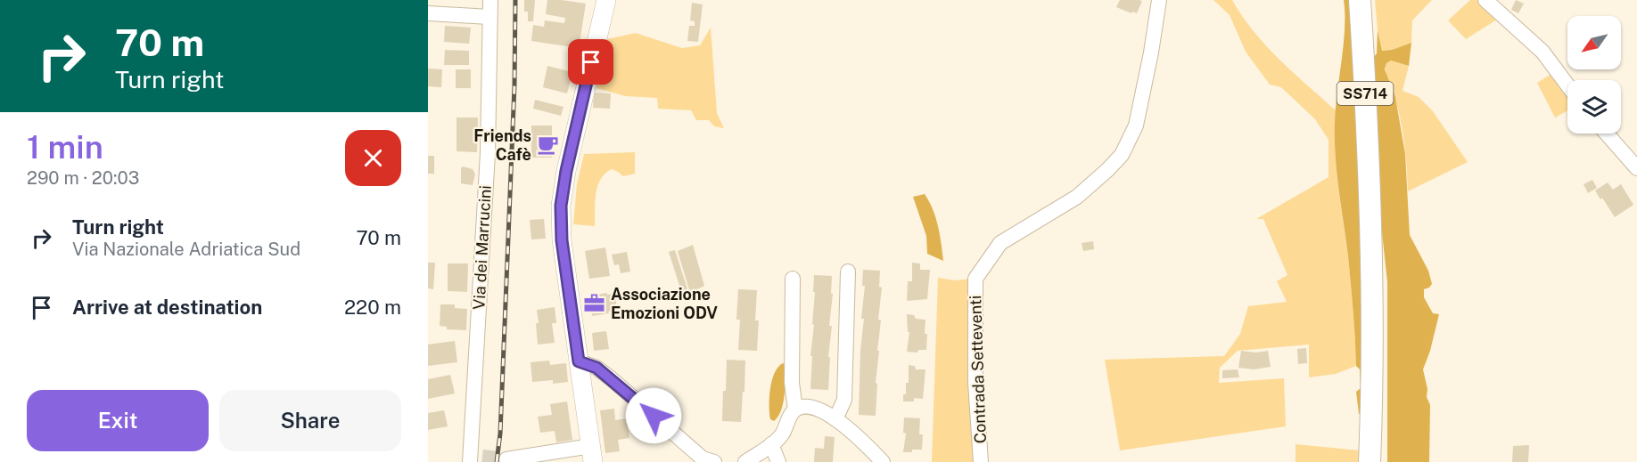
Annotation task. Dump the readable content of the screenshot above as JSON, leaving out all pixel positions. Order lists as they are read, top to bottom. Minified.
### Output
{"streets":{"highway":["SS714"],"street":["Via dei Marrucini","Contrada Setteventi"]},"places":{"cafe":["Friends Cafè"],"office":["Associazione Emozioni ODV"]},"north":"bottom left","page":{"turn":["70 m","Turn right"],"heading":["1 min","290 m · 20:03"],"list":[{"name":"Turn right","note":"Via Nazionale Adriatica Sud","value":"70 m"},{"name":"Arrive at destination","value":"220 m"}],"buttons":["Exit","Share"]}}
